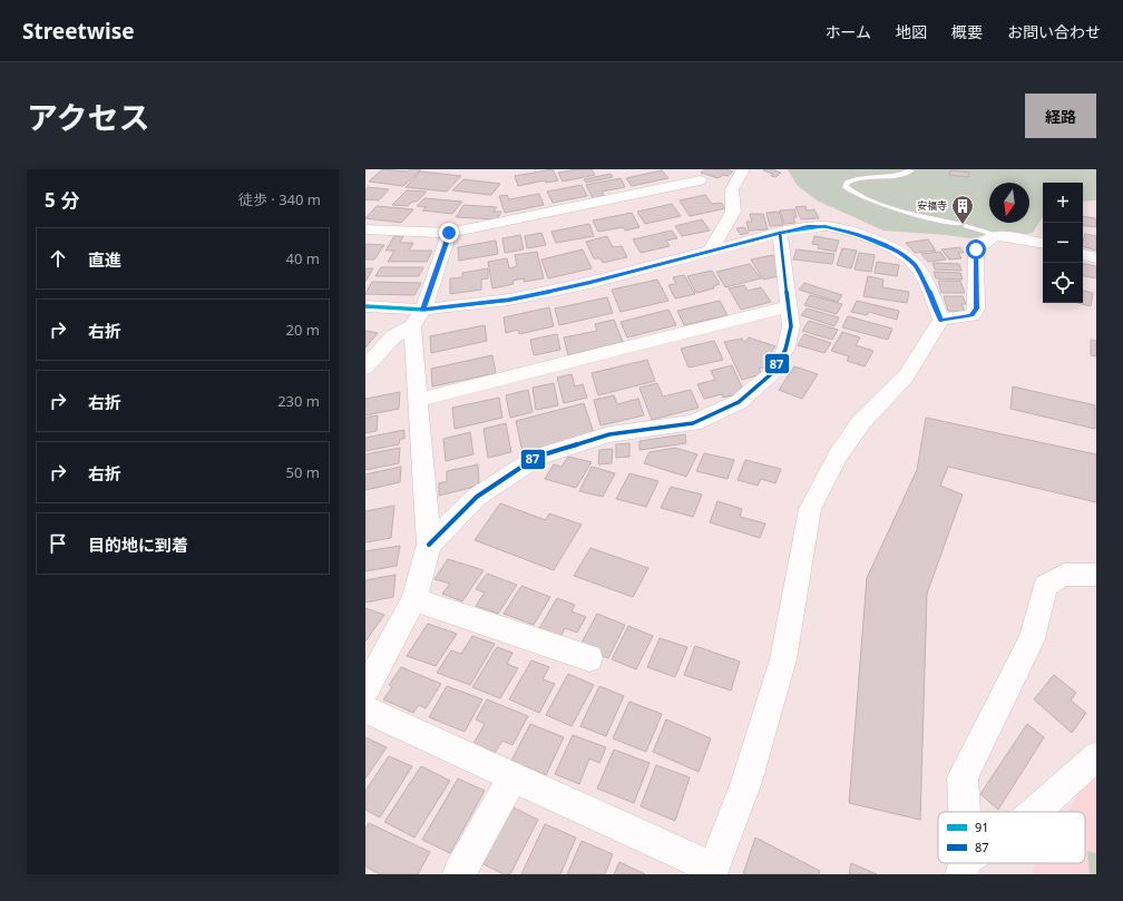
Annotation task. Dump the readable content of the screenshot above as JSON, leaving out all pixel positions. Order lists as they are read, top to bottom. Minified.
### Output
{"places":{"building":["安福寺"]},"lines":["transit line 91","transit line 87"],"legend":["91","87"],"north":"bottom","page":{"header":"Streetwise","nav":["ホーム","地図","概要","お問い合わせ"],"title":"アクセス","buttons":"経路","heading":["5 分","徒歩 · 340 m"],"map_buttons":["+","−"],"list":[["直進","40 m"],["右折","20 m"],["右折","230 m"],["右折","50 m"],"目的地に到着"]}}
